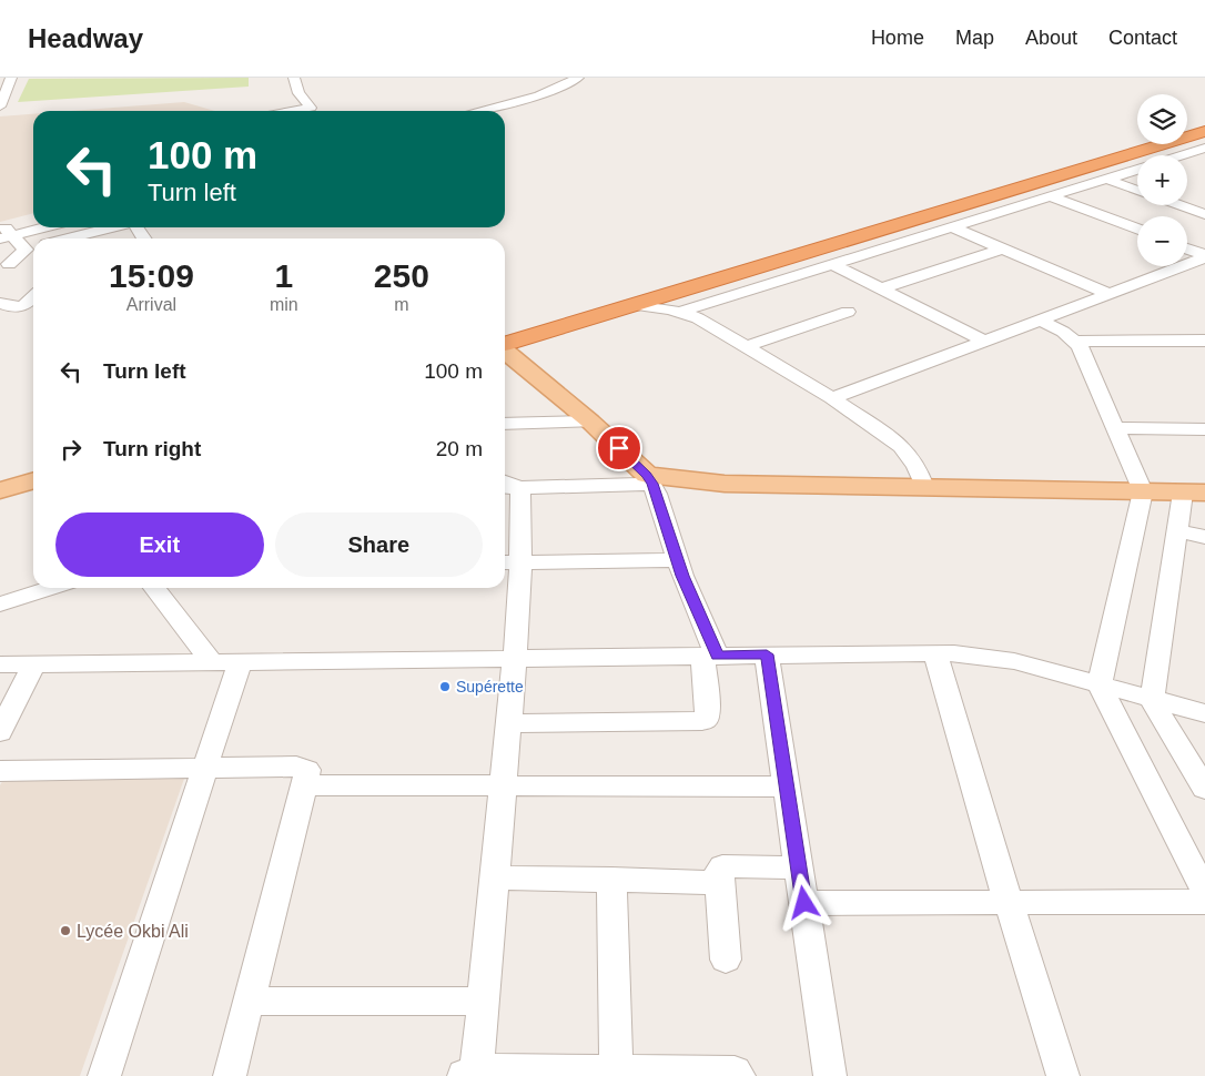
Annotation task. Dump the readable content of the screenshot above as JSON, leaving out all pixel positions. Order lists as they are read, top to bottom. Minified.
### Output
{"places":["Supérette","Lycée Okbi Ali"],"page":{"header":"Headway","nav":["Home","Map","About","Contact"],"map_buttons":["+","−"],"turn":["100 m","Turn left"],"eta":["15:09","Arrival","1","min","250","m"],"list":[{"name":"Turn left","value":"100 m"},{"name":"Turn right","value":"20 m"}],"buttons":["Exit","Share"]}}
